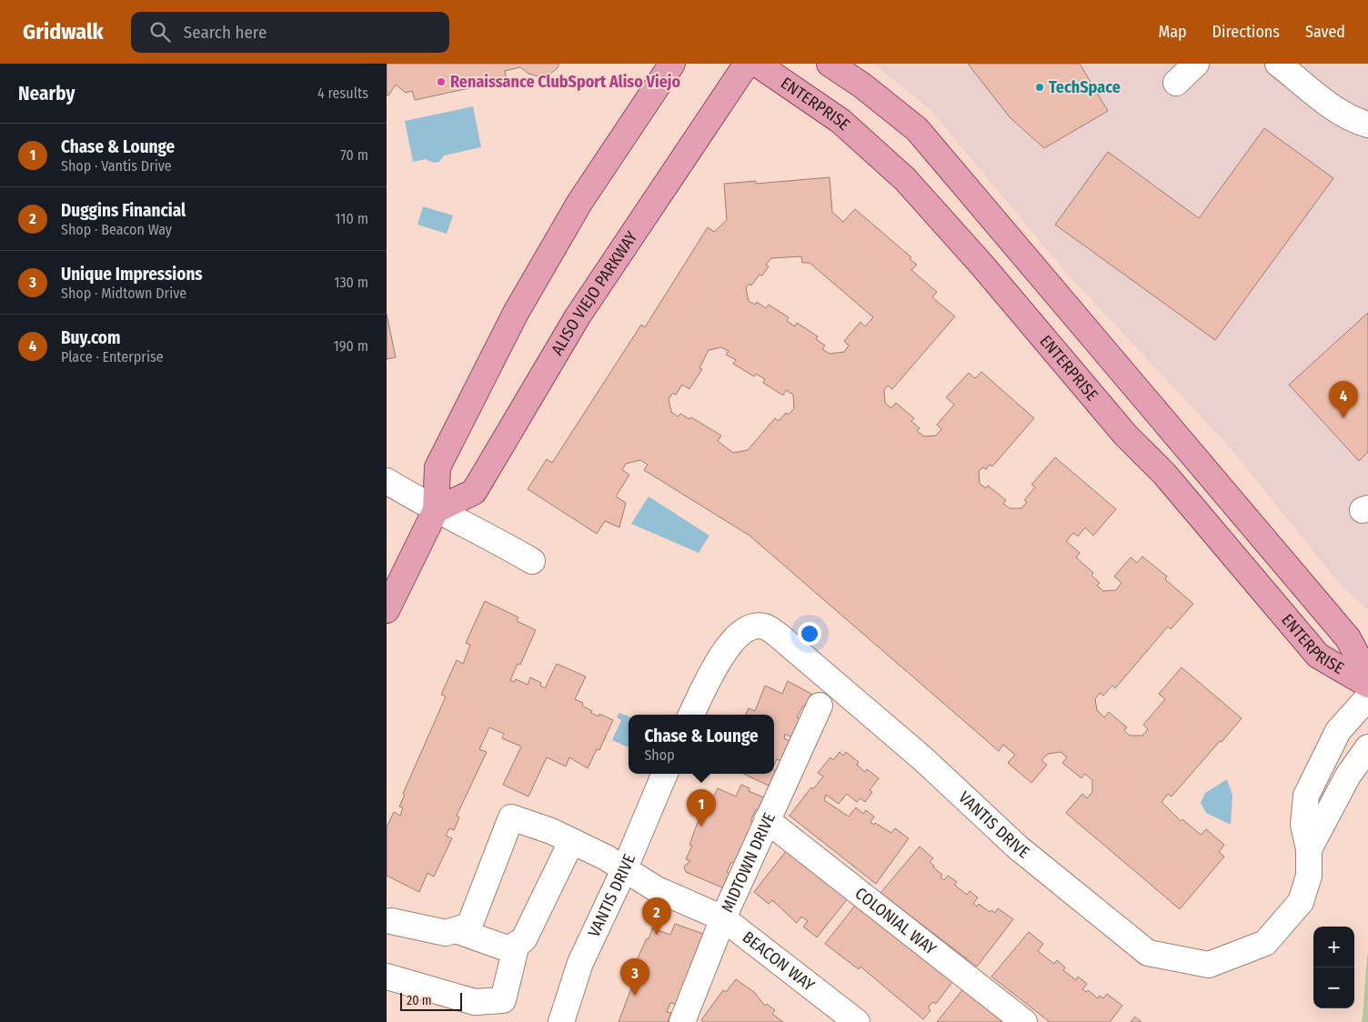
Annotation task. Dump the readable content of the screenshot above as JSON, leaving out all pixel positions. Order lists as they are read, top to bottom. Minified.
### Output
{"streets":{"main road":["ENTERPRISE","ALISO VIEJO PARKWAY"],"street":["VANTIS DRIVE","MIDTOWN DRIVE","COLONIAL WAY","BEACON WAY"]},"crossings":[["VANTIS DRIVE","BEACON WAY"],["MIDTOWN DRIVE","COLONIAL WAY"],["MIDTOWN DRIVE","BEACON WAY"]],"places":["Renaissance ClubSport Aliso Viejo","TechSpace"],"scale_bar":"20 m","page":{"header":"Gridwalk","search":"Search here","nav":["Map","Directions","Saved"],"heading":["Nearby","4 results"],"list":[{"mark":"1","name":"Chase & Lounge","note":"Shop · Vantis Drive","value":"70 m"},{"mark":"2","name":"Duggins Financial","note":"Shop · Beacon Way","value":"110 m"},{"mark":"3","name":"Unique Impressions","note":"Shop · Midtown Drive","value":"130 m"},{"mark":"4","name":"Buy.com","note":"Place · Enterprise","value":"190 m"}],"pins":["4","1","2","3"],"popup":["Chase & Lounge","Shop"],"map_buttons":["+","−"],"scale":"20 m"}}
